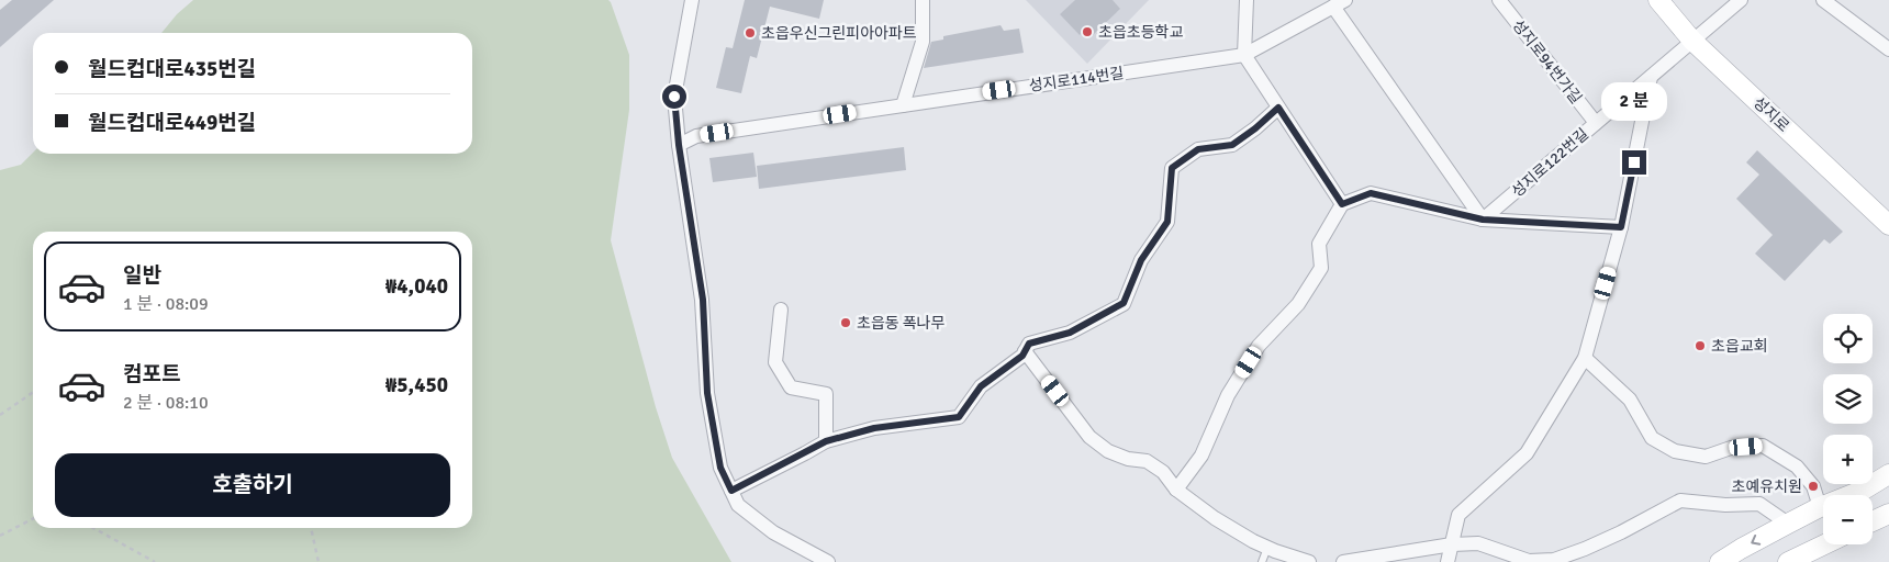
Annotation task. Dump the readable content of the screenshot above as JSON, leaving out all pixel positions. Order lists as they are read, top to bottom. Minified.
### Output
{"streets":{"main road":["성지로"],"street":["성지로94번가길","성지로114번길","성지로122번길"]},"crossings":[["성지로94번가길","성지로122번길"],["성지로114번길","성지로122번길"],["성지로","성지로122번길"]],"places":["초읍초등학교","초읍우신그린피아아파트","초읍동 폭나무","초읍교회","초예유치원"],"page":{"banner":["월드컵대로435번길","월드컵대로449번길"],"bubble":"2 분","list":[{"name":"일반","note":"1 분 · 08:09","value":"₩4,040"},{"name":"컴포트","note":"2 분 · 08:10","value":"₩5,450"}],"map_buttons":["+","−"],"buttons":"호출하기"}}
